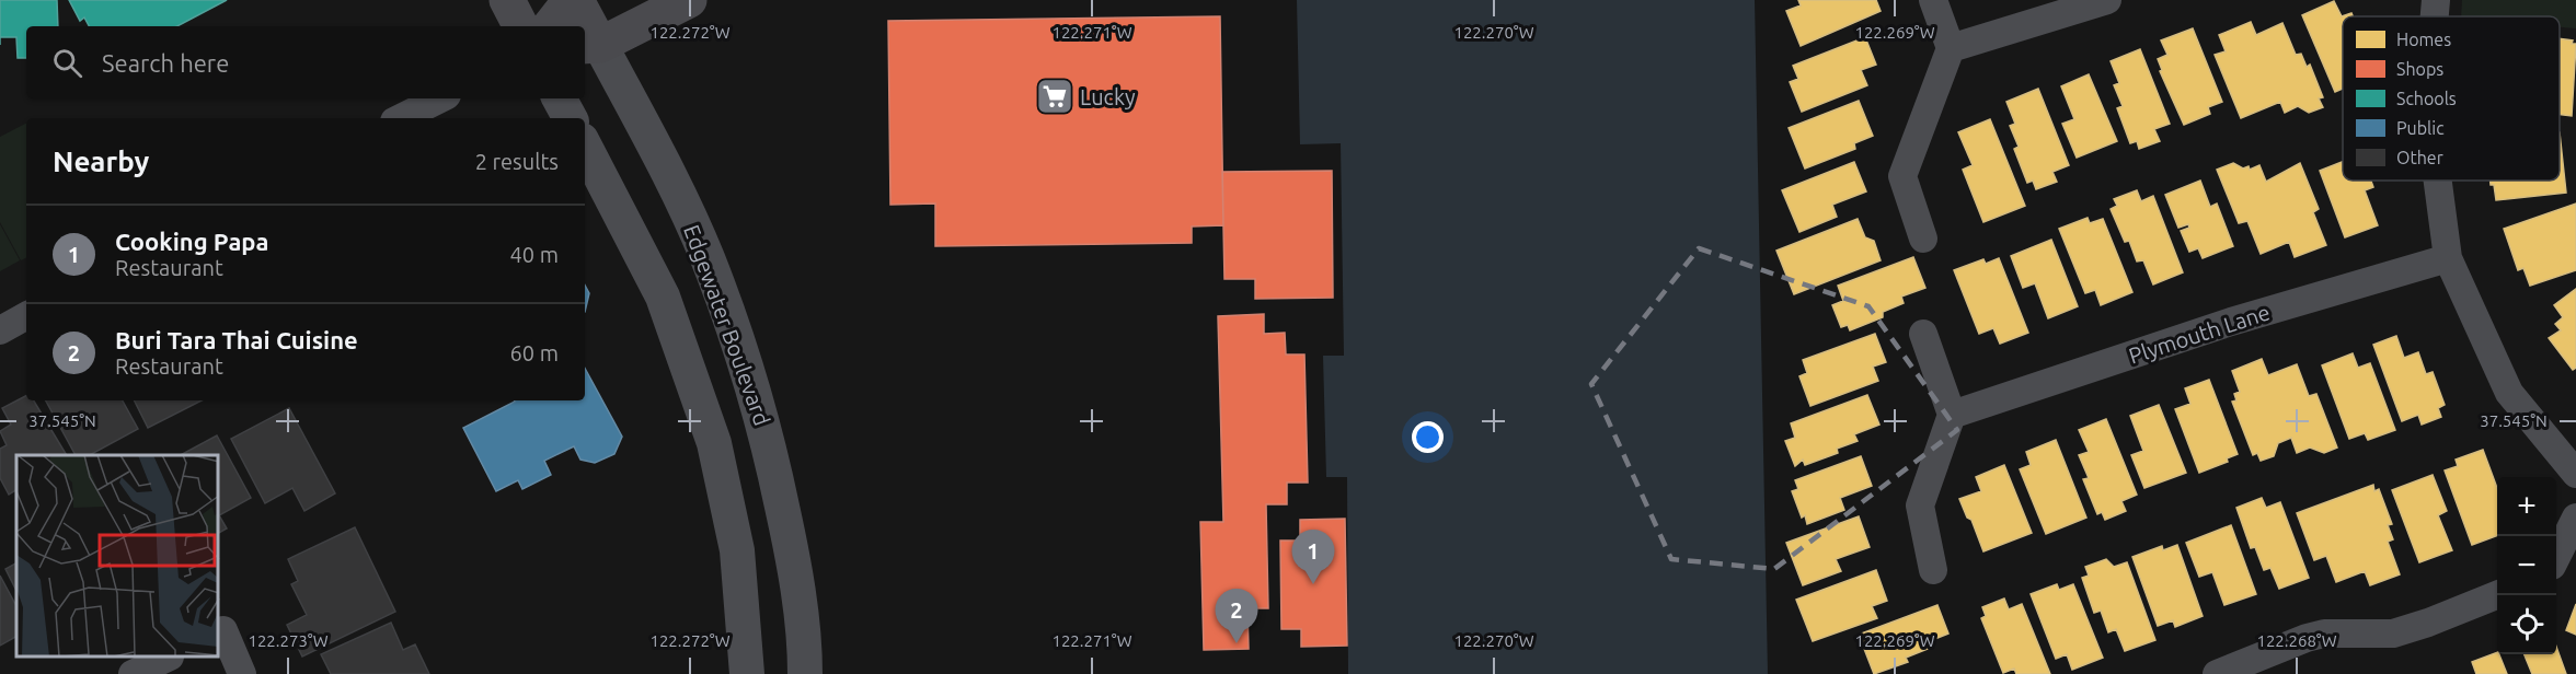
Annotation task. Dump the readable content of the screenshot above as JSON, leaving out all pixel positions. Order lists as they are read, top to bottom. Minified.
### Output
{"streets":{"main road":["Edgewater Boulevard"],"street":["Plymouth Lane"]},"places":{"supermarket":["Lucky"]},"legend":["Homes","Shops","Schools","Public","Other"],"page":{"search":"Search here","heading":["Nearby","2 results"],"list":[{"mark":"1","name":"Cooking Papa","note":"Restaurant","value":"40 m"},{"mark":"2","name":"Buri Tara Thai Cuisine","note":"Restaurant","value":"60 m"}],"map_buttons":["+","−"],"pins":["1","2"]},"coordinates":["122.272°W","122.271°W","122.270°W","122.269°W","37.545°N","122.273°W","122.268°W"]}
